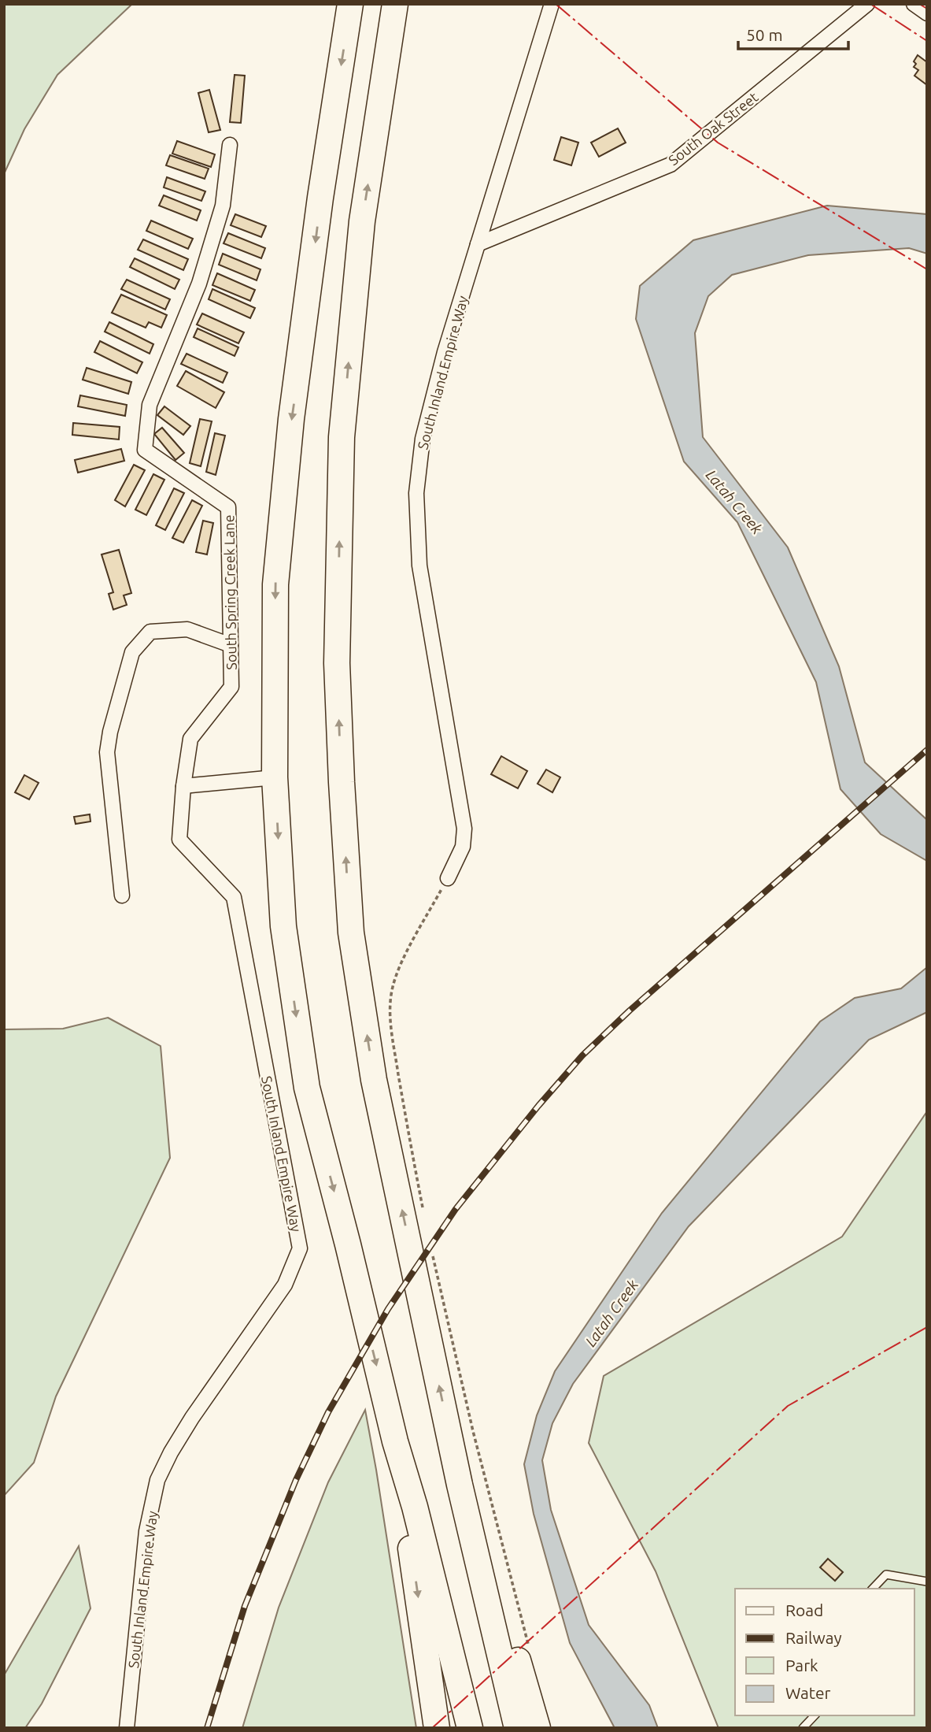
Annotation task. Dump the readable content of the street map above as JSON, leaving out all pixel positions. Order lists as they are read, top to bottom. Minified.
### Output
{"streets":{"street":["South Oak Street","South Inland Empire Way","South Spring Creek Lane"]},"crossings":[["South Oak Street","South Inland Empire Way"],["South Inland Empire Way","South Spring Creek Lane"]],"water":["Latah Creek"],"legend":["Road","Railway","Park","Water"],"scale_bar":"50 m"}
